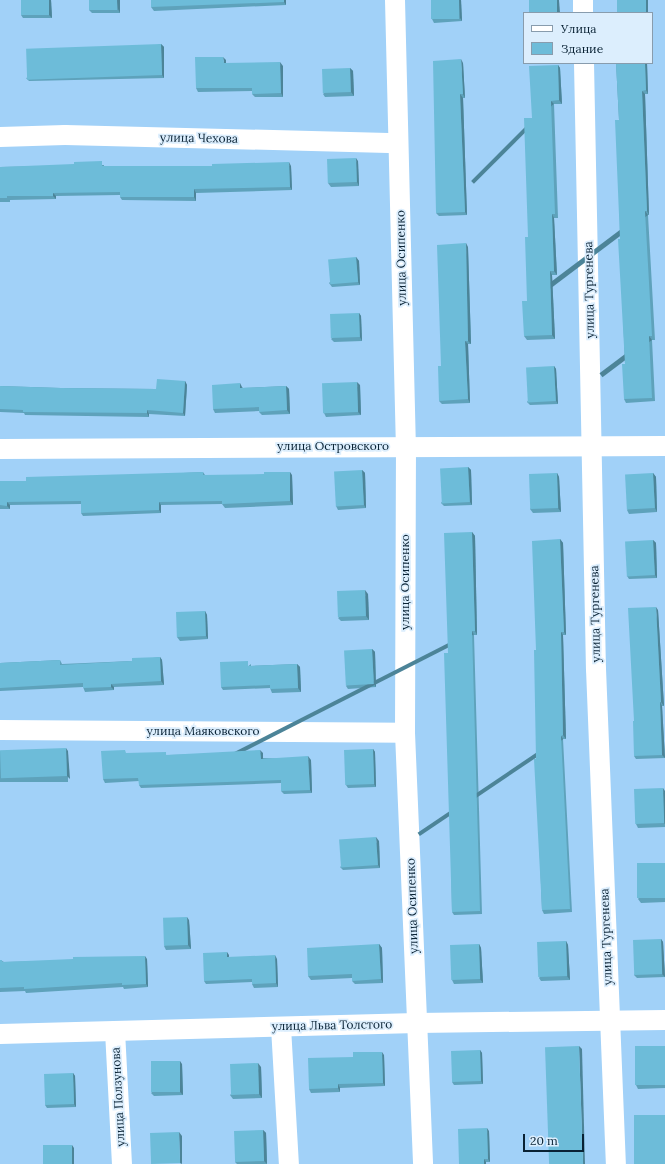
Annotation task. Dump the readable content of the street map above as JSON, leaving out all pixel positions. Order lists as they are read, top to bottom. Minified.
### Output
{"streets":{"street":["улица Чехова","улица Осипенко","улица Тургенева","улица Островского","улица Маяковского","улица Льва Толстого","улица Ползунова"]},"crossings":[["улица Чехова","улица Осипенко"],["улица Осипенко","улица Островского"],["улица Осипенко","улица Маяковского"],["улица Осипенко","улица Льва Толстого"],["улица Тургенева","улица Островского"],["улица Тургенева","улица Льва Толстого"],["улица Льва Толстого","улица Ползунова"]],"legend":["Улица","Здание"],"scale_bar":"20 m"}
